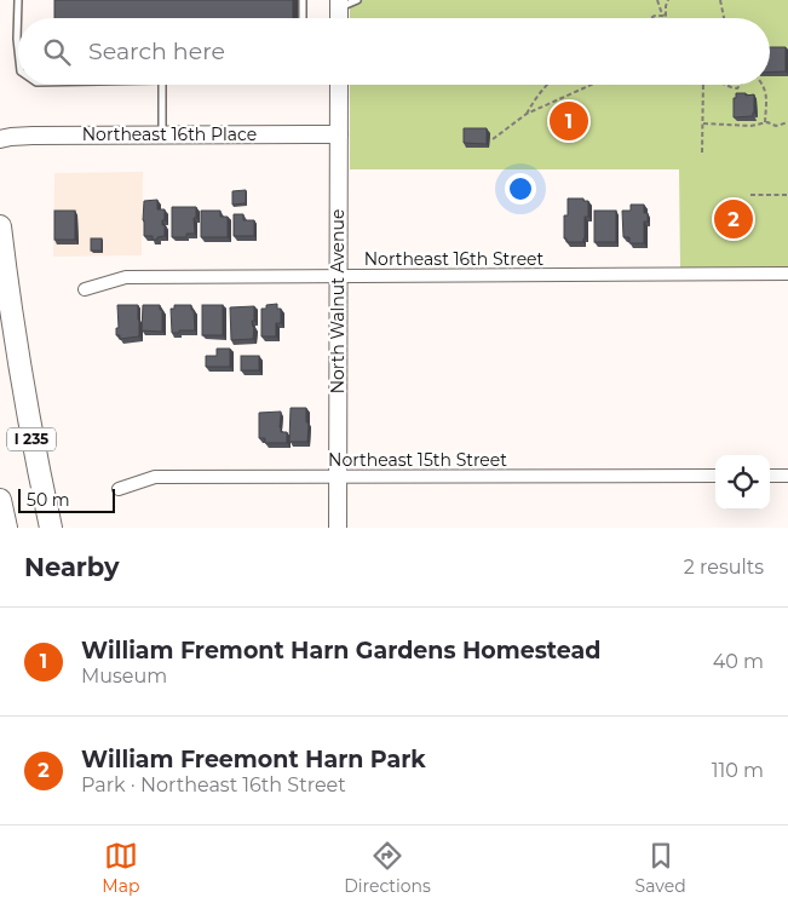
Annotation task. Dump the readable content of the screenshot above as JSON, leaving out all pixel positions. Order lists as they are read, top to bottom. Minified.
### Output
{"streets":{"highway":["I 235"],"street":["Northeast 16th Place","Northeast 16th Street","North Walnut Avenue","Northeast 15th Street"]},"crossings":[["Northeast 16th Place","North Walnut Avenue"],["Northeast 16th Street","North Walnut Avenue"],["North Walnut Avenue","Northeast 15th Street"]],"scale_bar":"50 m","page":{"search":"Search here","pins":["1","2"],"scale":"50 m","heading":["Nearby","2 results"],"list":[{"mark":"1","name":"William Fremont Harn Gardens Homestead","note":"Museum","value":"40 m"},{"mark":"2","name":"William Freemont Harn Park","note":"Park · Northeast 16th Street","value":"110 m"}],"nav":["Map","Directions","Saved"]}}
